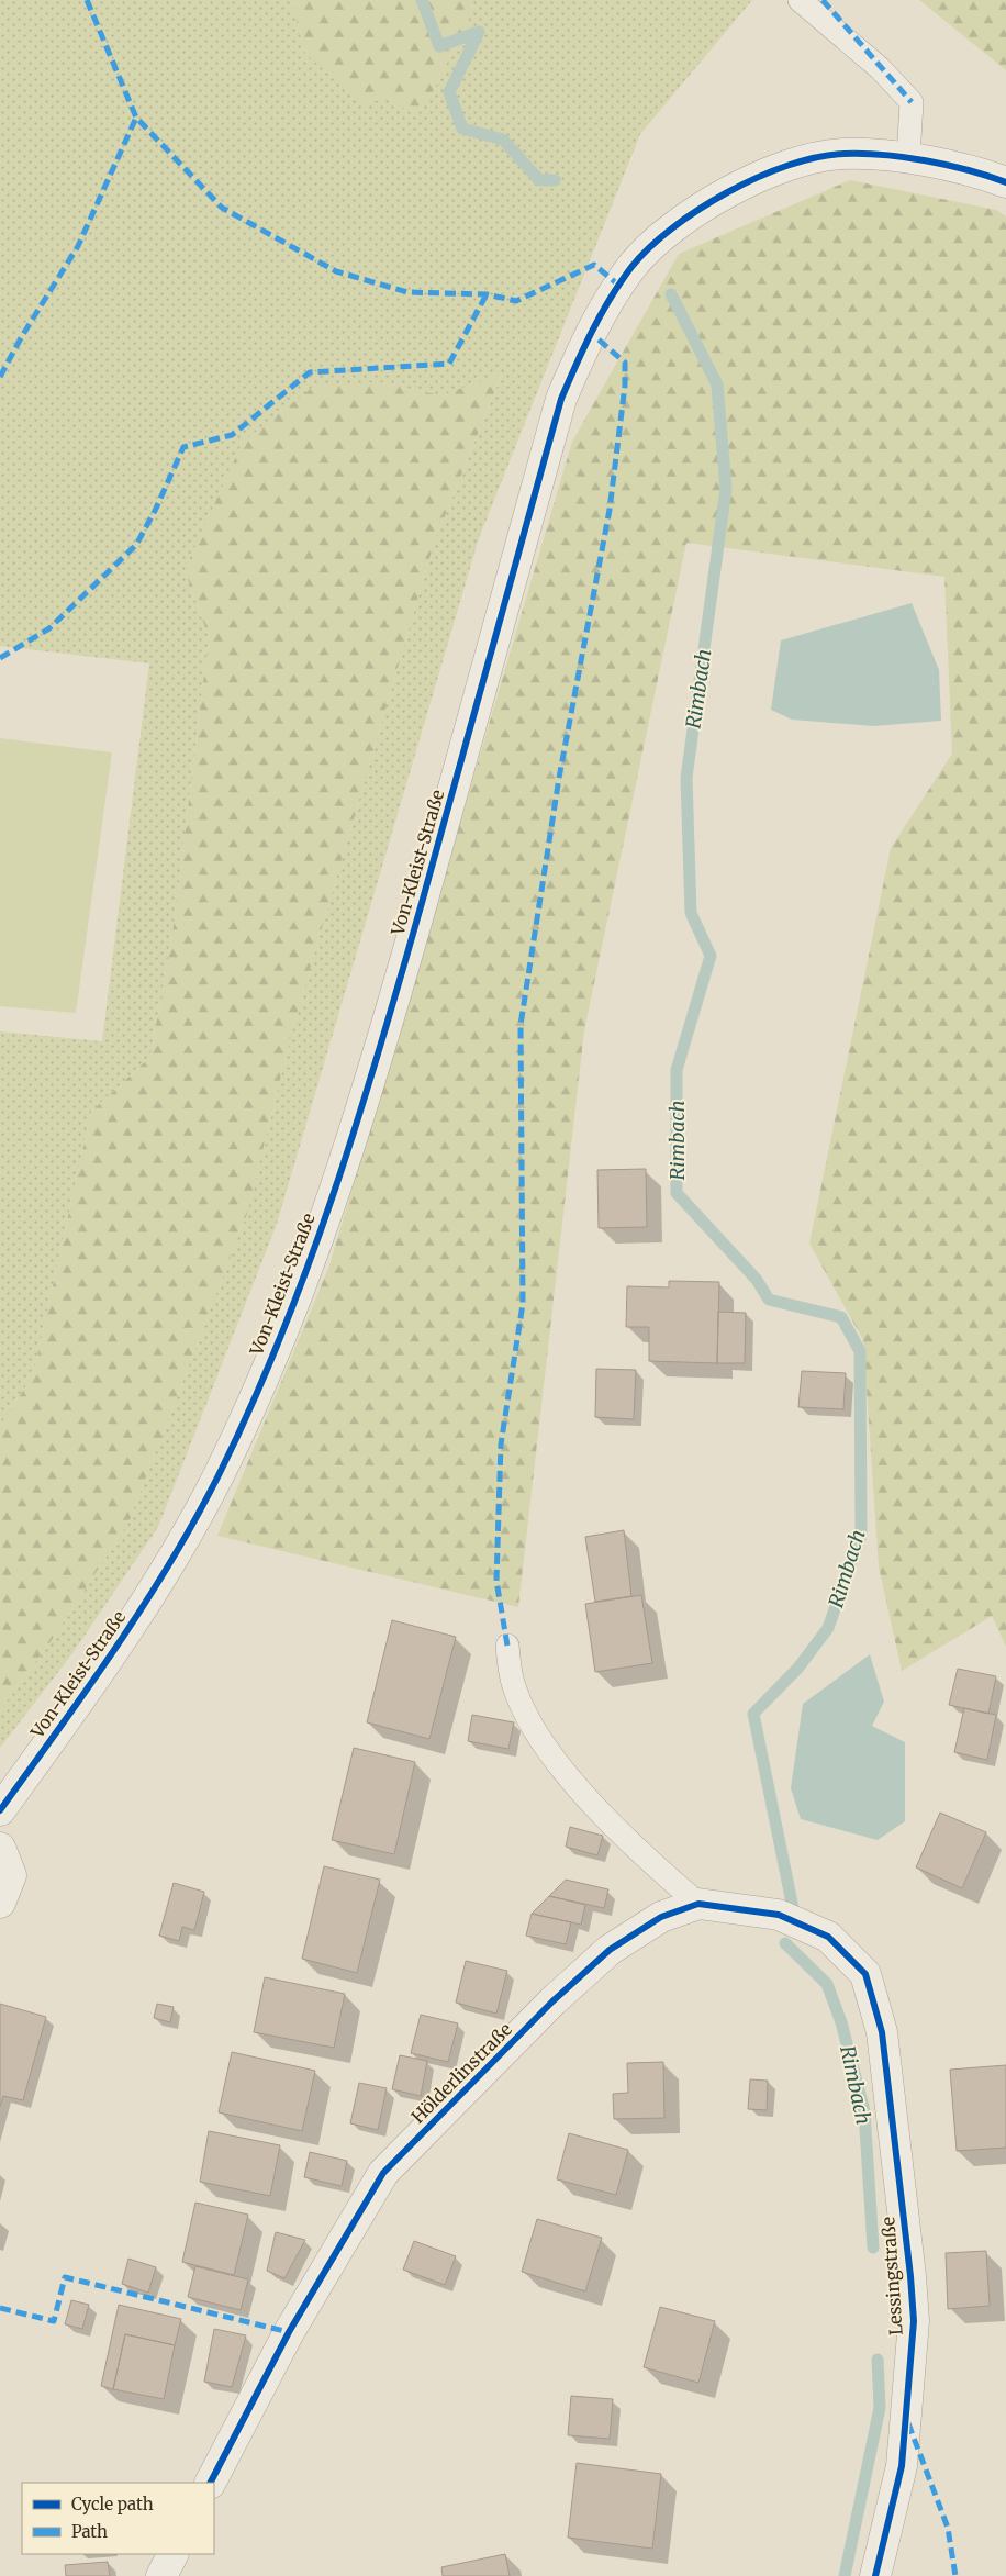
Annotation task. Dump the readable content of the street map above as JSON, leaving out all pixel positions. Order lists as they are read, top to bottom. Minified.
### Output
{"streets":{"street":["Von-Kleist-Straße","Hölderlinstraße","Lessingstraße"]},"crossings":[["Hölderlinstraße","Lessingstraße"]],"water":["Rimbach"],"legend":["Cycle path","Path"]}
